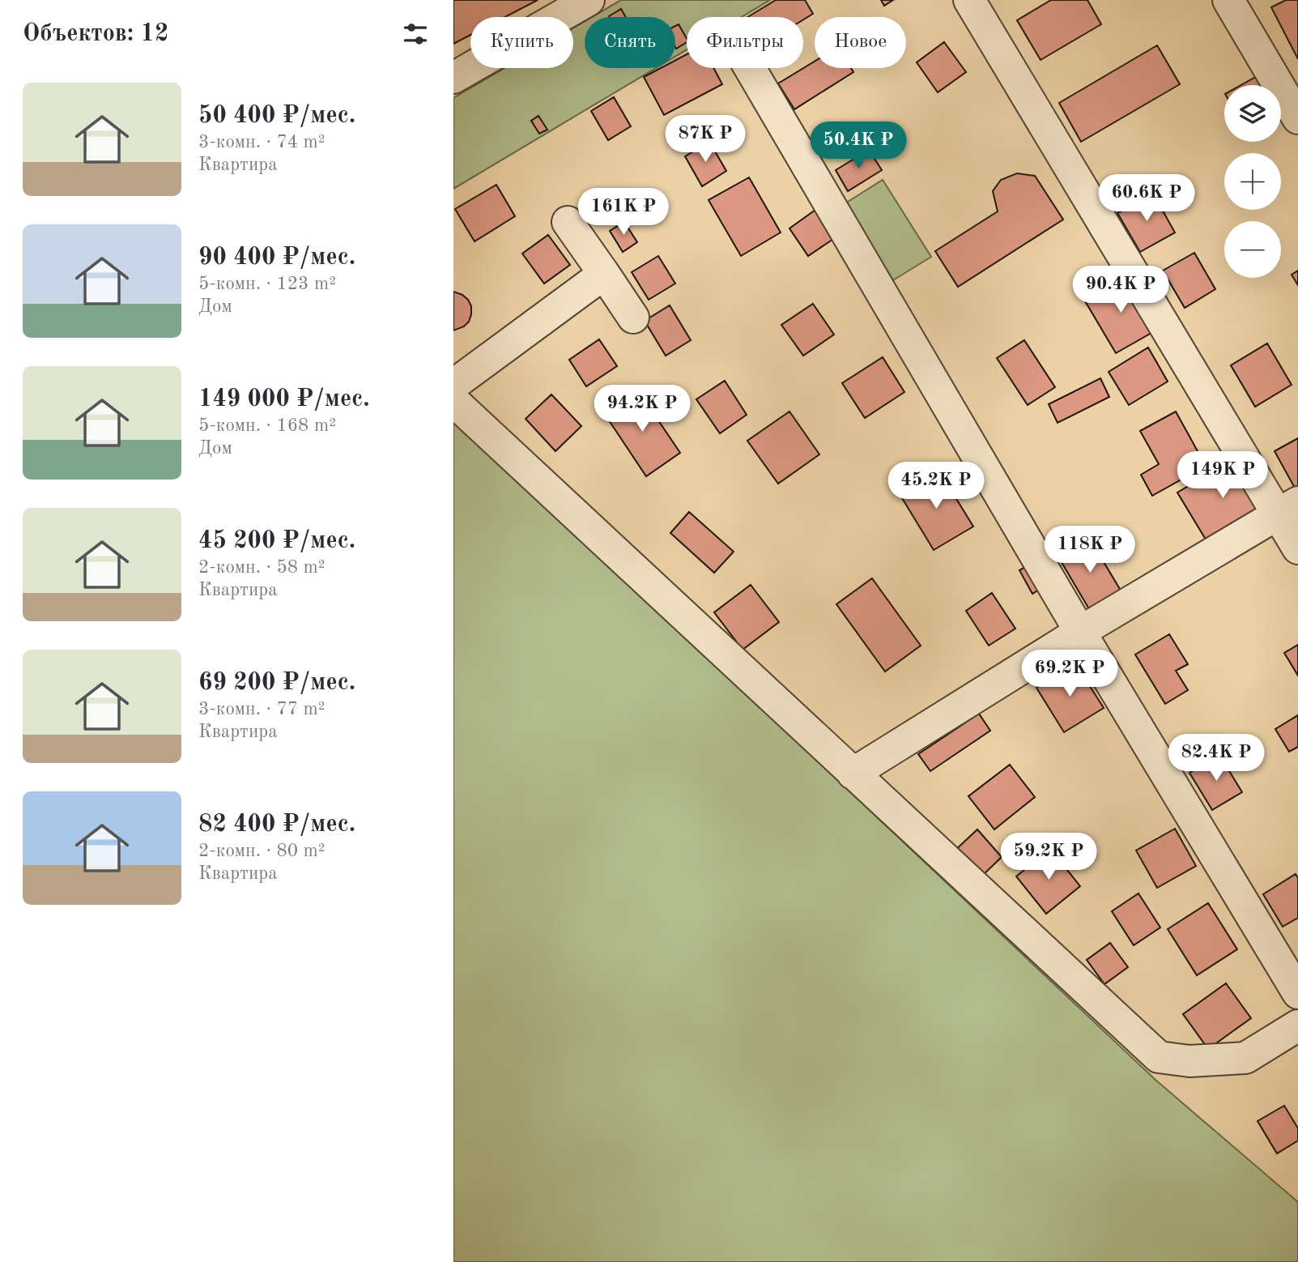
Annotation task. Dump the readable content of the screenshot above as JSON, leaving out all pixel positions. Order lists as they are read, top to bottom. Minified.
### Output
{"page":{"heading":"Объектов: 12","chip":["Купить","Снять","Фильтры","Новое"],"list":[{"name":"50 400 ₽/мес.","note":"3-комн. · 74 m² · Квартира"},{"name":"90 400 ₽/мес.","note":"5-комн. · 123 m² · Дом"},{"name":"149 000 ₽/мес.","note":"5-комн. · 168 m² · Дом"},{"name":"45 200 ₽/мес.","note":"2-комн. · 58 m² · Квартира"},{"name":"69 200 ₽/мес.","note":"3-комн. · 77 m² · Квартира"},{"name":"82 400 ₽/мес.","note":"2-комн. · 80 m² · Квартира"}],"map_buttons":["+","−"],"price":["87K ₽","50.4K ₽","60.6K ₽","161K ₽","90.4K ₽","94.2K ₽","149K ₽","45.2K ₽","118K ₽","69.2K ₽","82.4K ₽","59.2K ₽"]}}
